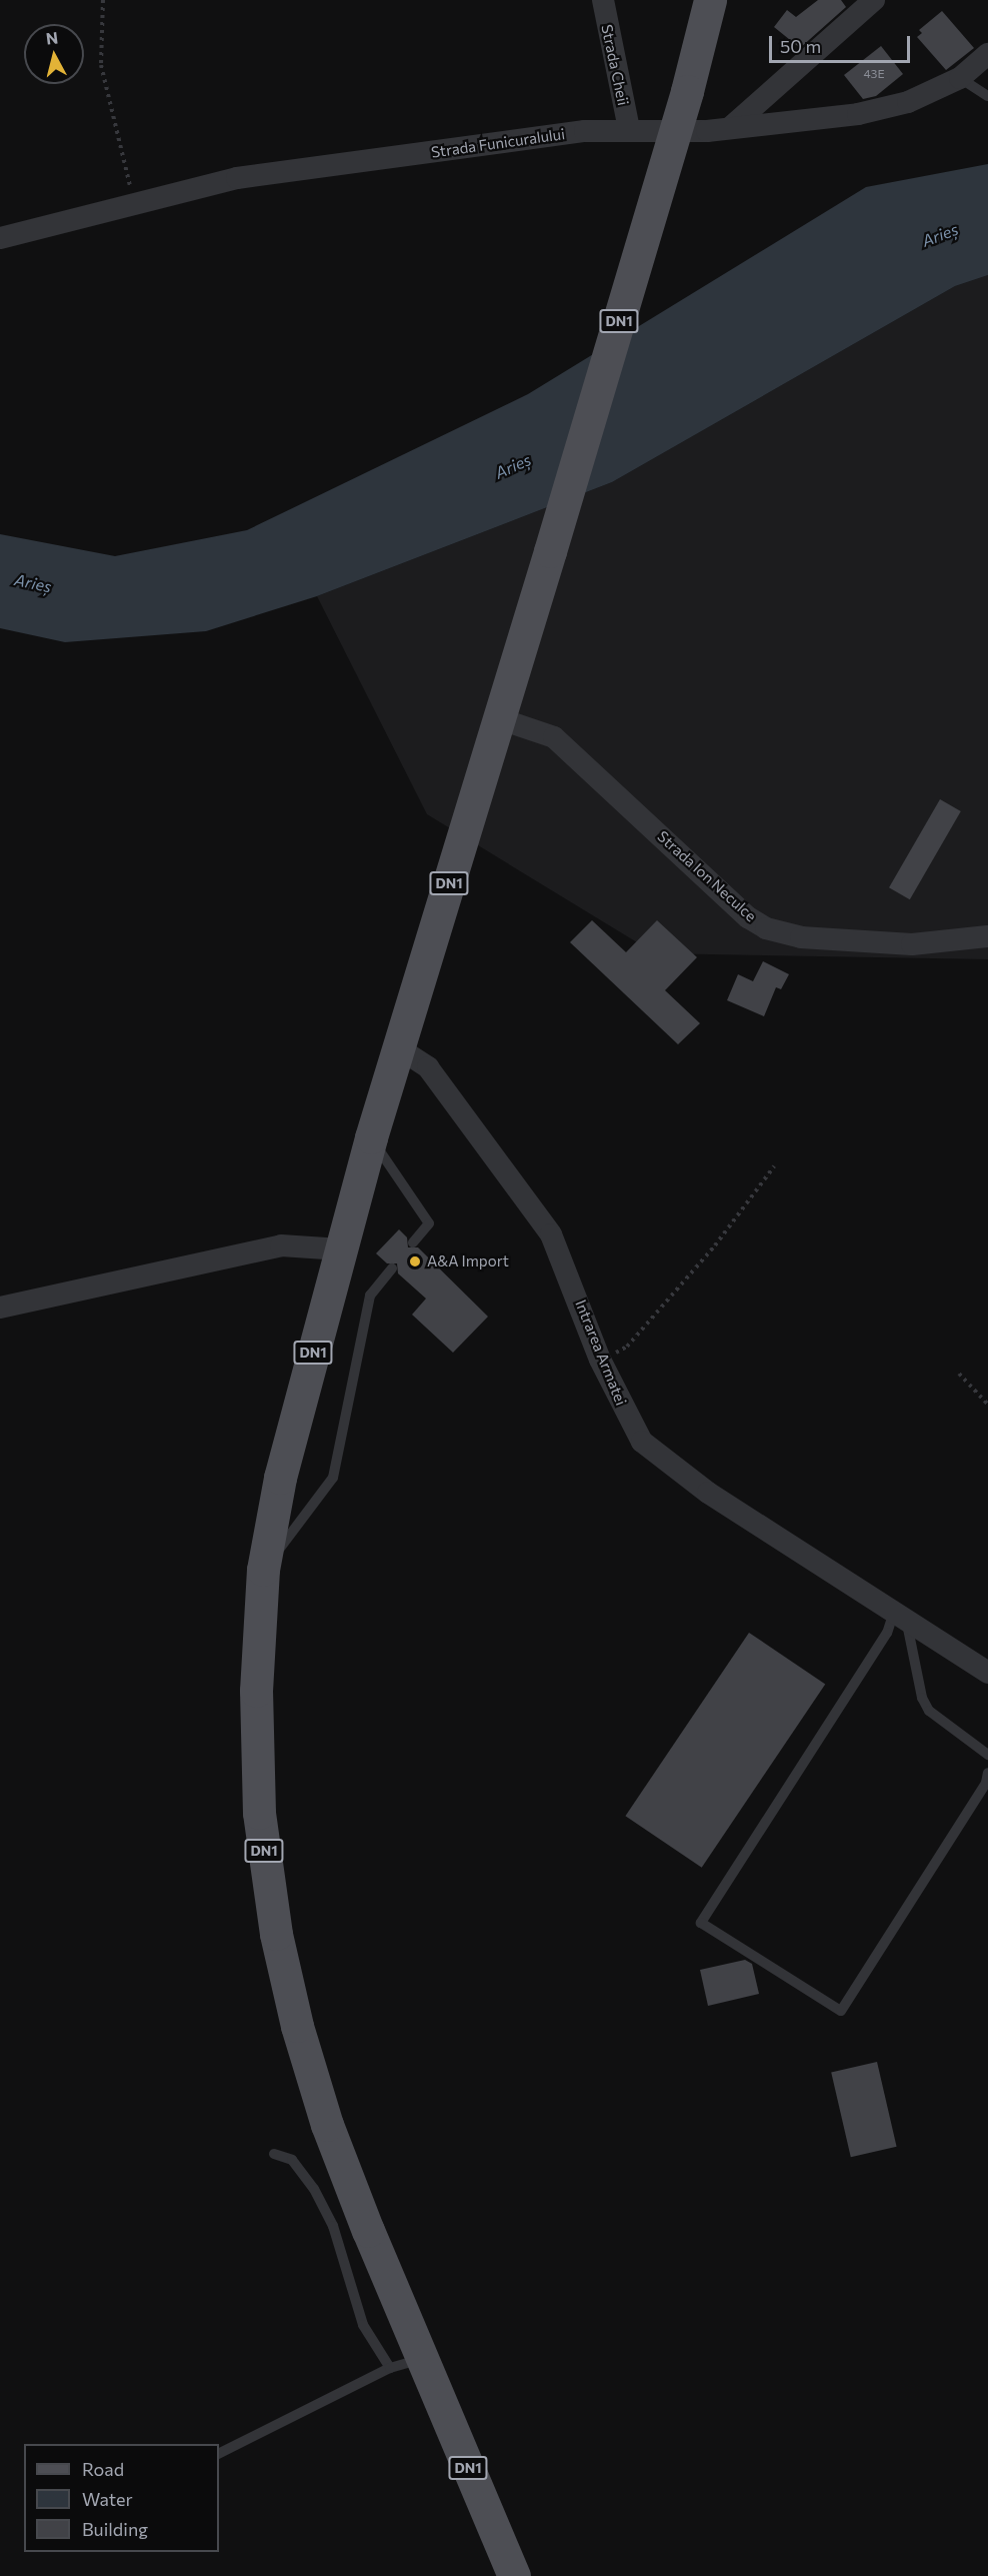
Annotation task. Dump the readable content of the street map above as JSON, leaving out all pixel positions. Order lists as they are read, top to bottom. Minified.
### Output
{"streets":{"main road":["DN1"],"street":["Strada Cheii","Strada Funicuralului","Strada Ion Neculce","Intrarea Armatei"]},"crossings":[["Strada Cheii","Strada Funicuralului"],["DN1","Strada Ion Neculce"],["DN1","Intrarea Armatei"]],"water":["Arieș"],"places":["A&A Import"],"house_numbers":["43E"],"legend":["Road","Water","Building"],"scale_bar":"50 m","north":"top"}
